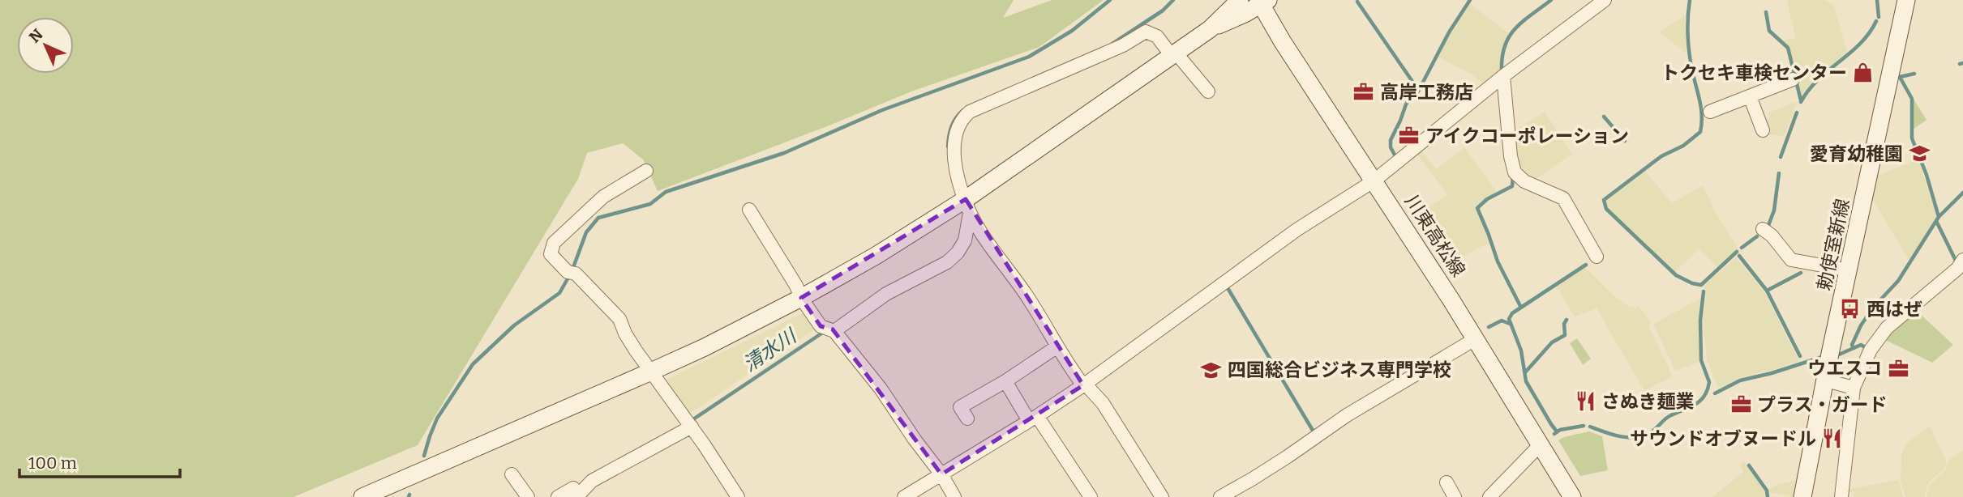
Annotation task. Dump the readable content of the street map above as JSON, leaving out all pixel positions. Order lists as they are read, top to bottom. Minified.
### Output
{"streets":{"main road":["川東高松線","勅使室新線"]},"water":["清水川"],"places":{"shop":["トクセキ車検センター"],"office":["高岸工務店","アイクコーポレーション","ウエスコ","プラス・ガード"],"school or university":["愛育幼稚園","四国総合ビジネス専門学校"],"bus stop":["西はぜ"],"restaurant":["さぬき麺業","サウンドオブヌードル"]},"scale_bar":"100 m","north":"top left"}
